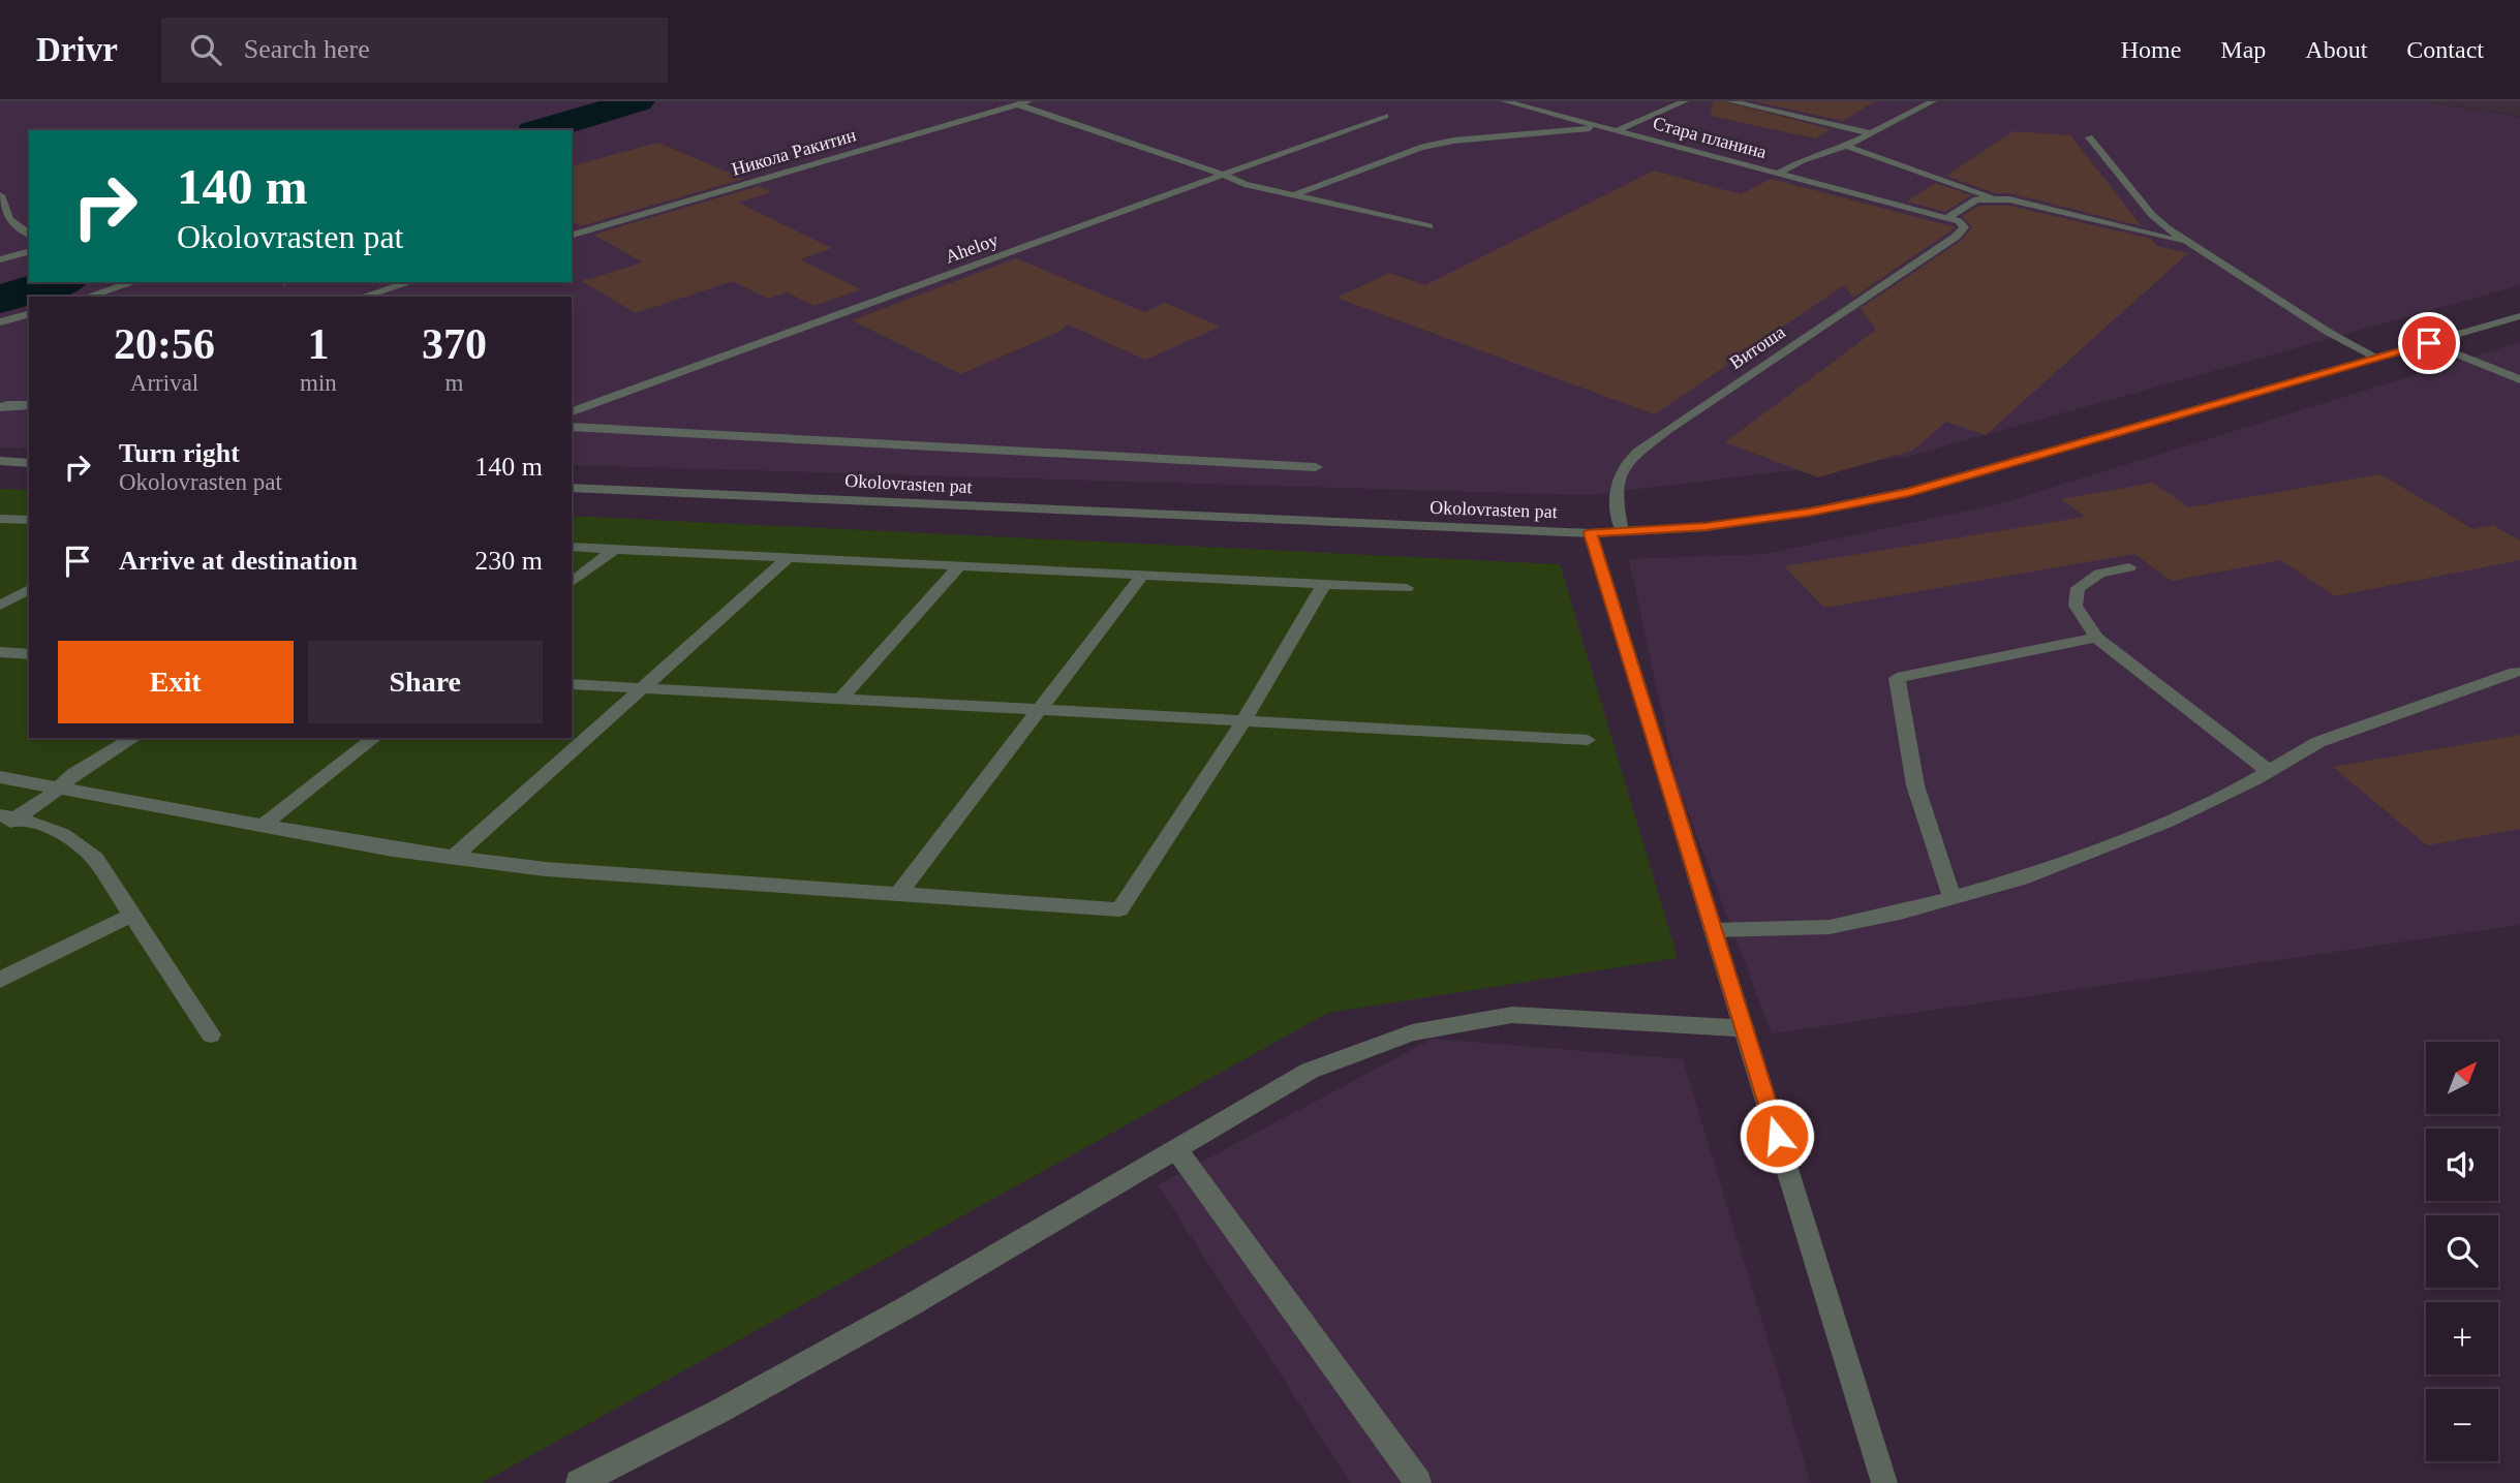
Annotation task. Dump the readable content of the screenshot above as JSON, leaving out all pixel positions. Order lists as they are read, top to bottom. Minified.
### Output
{"streets":{"street":["Стара планина","Никола Ракитин","Aheloy","Витоша","Okolovrasten pat"]},"crossings":[["Стара планина","Витоша"],["Витоша","Okolovrasten pat"]],"north":"top right","page":{"header":"Drivr","search":"Search here","nav":["Home","Map","About","Contact"],"turn":["140 m","Okolovrasten pat"],"eta":["20:56","Arrival","1","min","370","m"],"list":[{"name":"Turn right","note":"Okolovrasten pat","value":"140 m"},{"name":"Arrive at destination","value":"230 m"}],"buttons":["Exit","Share"],"map_buttons":["+","−"]}}
